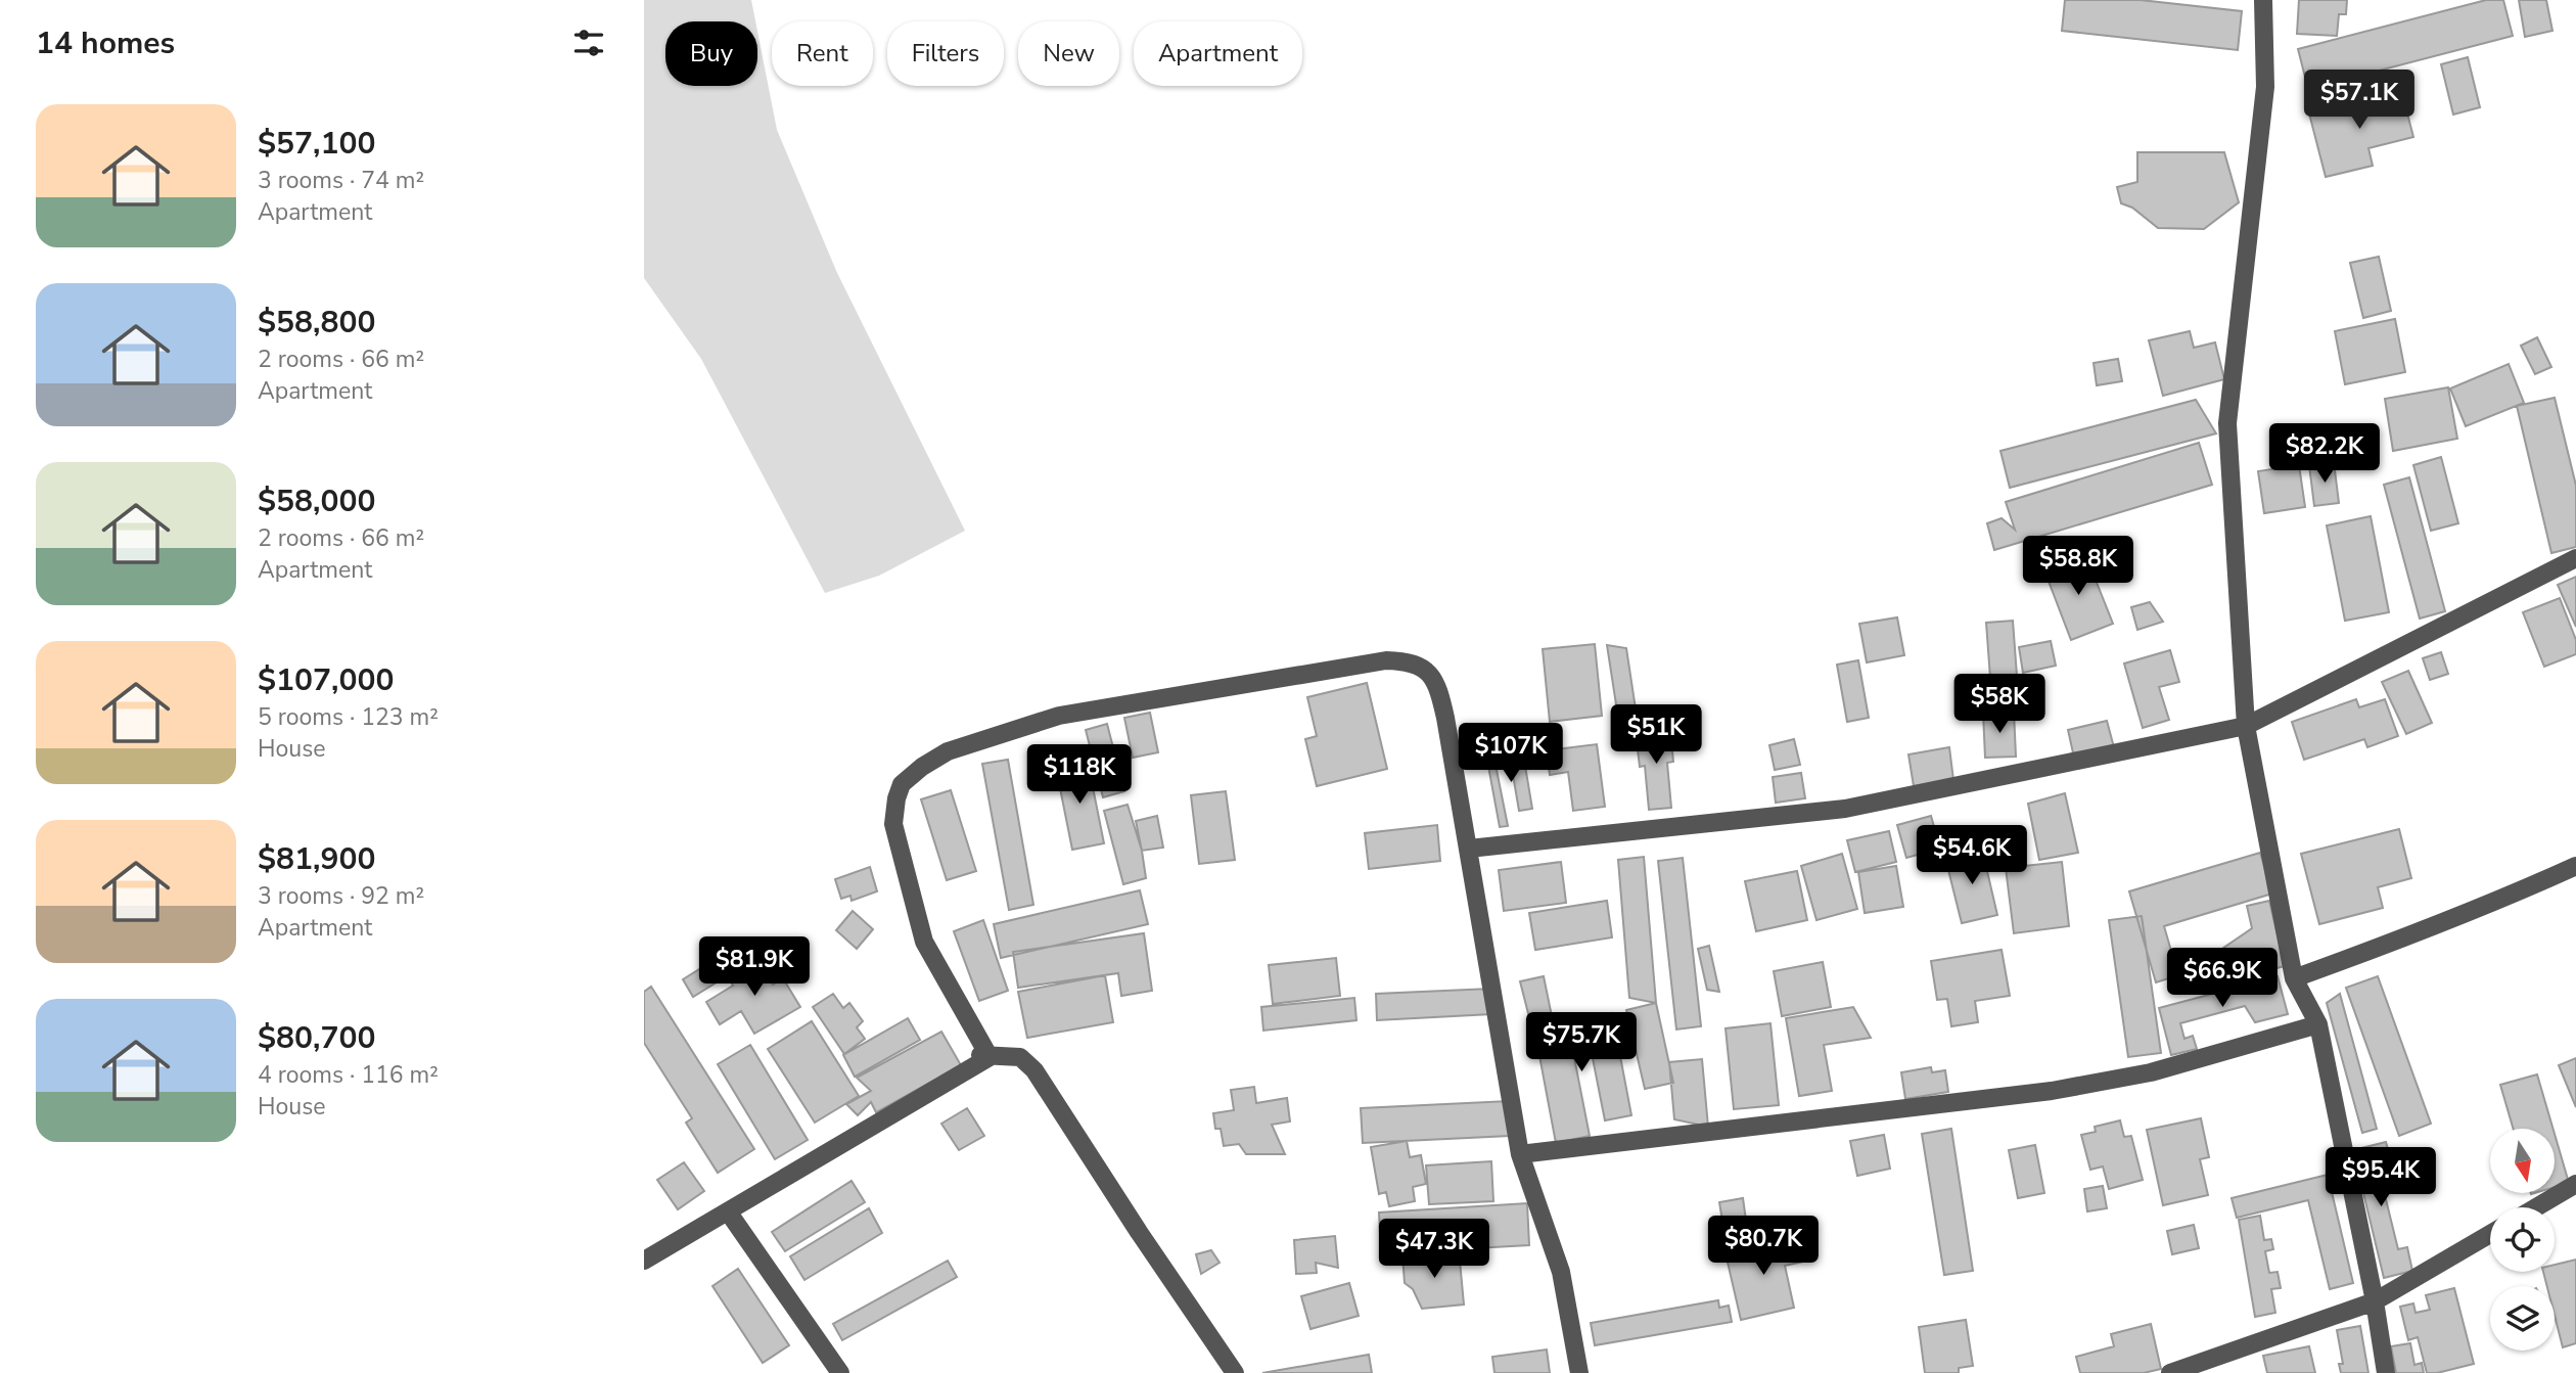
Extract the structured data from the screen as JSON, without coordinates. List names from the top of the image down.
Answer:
{
  "north": "bottom",
  "page": {
    "heading": "14 homes",
    "chip": [
      "Buy",
      "Rent",
      "Filters",
      "New",
      "Apartment"
    ],
    "price": [
      "$57.1K",
      "$82.2K",
      "$58.8K",
      "$58K",
      "$51K",
      "$107K",
      "$118K",
      "$54.6K",
      "$81.9K",
      "$66.9K",
      "$75.7K",
      "$95.4K",
      "$80.7K",
      "$47.3K"
    ],
    "list": [
      {
        "name": "$57,100",
        "note": "3 rooms · 74 m² · Apartment"
      },
      {
        "name": "$58,800",
        "note": "2 rooms · 66 m² · Apartment"
      },
      {
        "name": "$58,000",
        "note": "2 rooms · 66 m² · Apartment"
      },
      {
        "name": "$107,000",
        "note": "5 rooms · 123 m² · House"
      },
      {
        "name": "$81,900",
        "note": "3 rooms · 92 m² · Apartment"
      },
      {
        "name": "$80,700",
        "note": "4 rooms · 116 m² · House"
      }
    ]
  }
}
